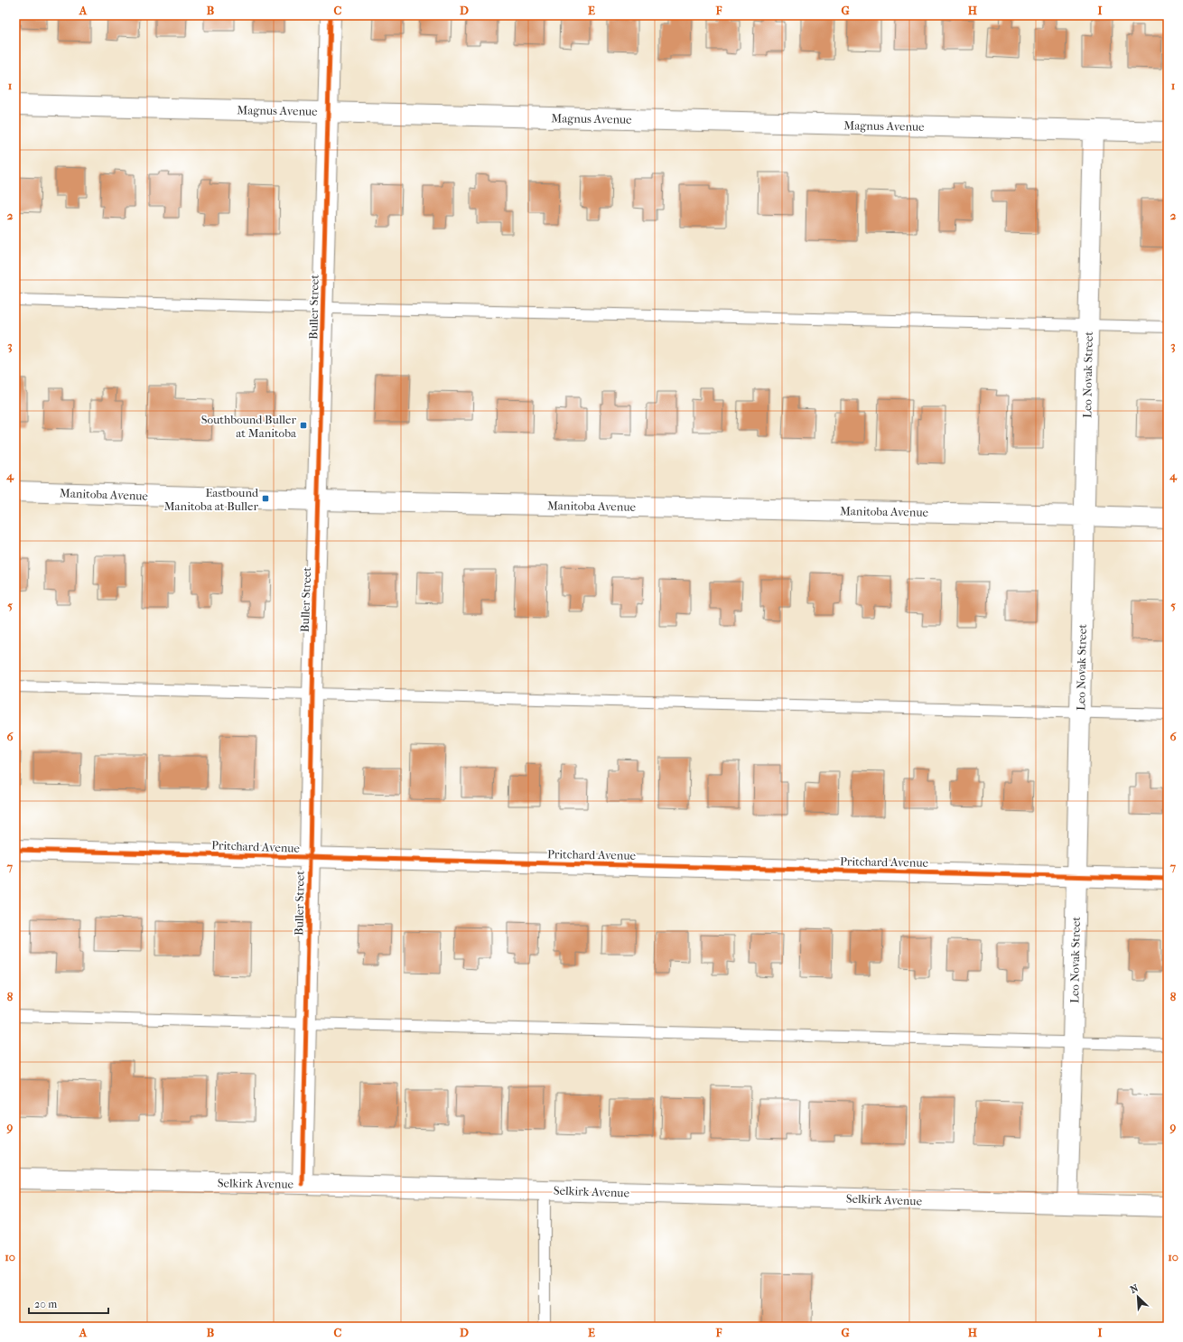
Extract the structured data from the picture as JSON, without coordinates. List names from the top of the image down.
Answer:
{
  "streets": {
    "street": [
      "Magnus Avenue",
      "Buller Street",
      "Leo Novak Street",
      "Manitoba Avenue",
      "Pritchard Avenue",
      "Selkirk Avenue"
    ]
  },
  "crossings": [
    ["Magnus Avenue", "Buller Street"],
    ["Magnus Avenue", "Leo Novak Street"],
    ["Buller Street", "Manitoba Avenue"],
    ["Buller Street", "Pritchard Avenue"],
    ["Buller Street", "Selkirk Avenue"],
    ["Leo Novak Street", "Manitoba Avenue"],
    ["Leo Novak Street", "Pritchard Avenue"],
    ["Leo Novak Street", "Selkirk Avenue"]
  ],
  "places": {
    "transit": ["Southbound Buller at Manitoba", "Eastbound Manitoba at Buller"]
  },
  "scale_bar": "20 m",
  "north": "top left",
  "grid": {
    "columns": [
      "A",
      "B",
      "C",
      "D",
      "E",
      "F",
      "G",
      "H",
      "I"
    ],
    "rows": [
      "1",
      "2",
      "3",
      "4",
      "5",
      "6",
      "7",
      "8",
      "9",
      "10"
    ]
  }
}
